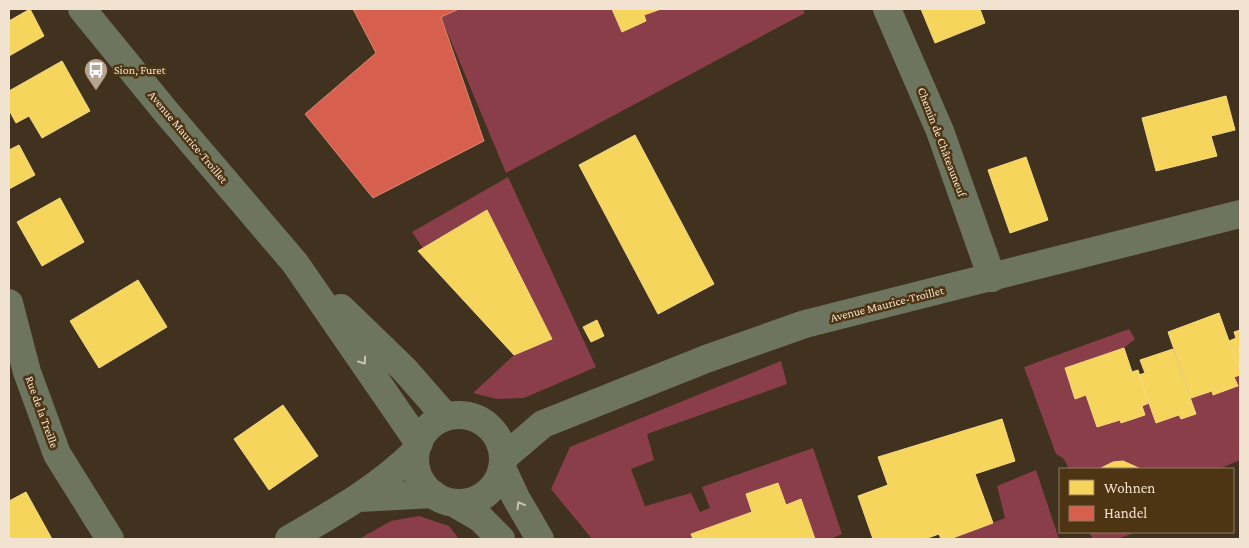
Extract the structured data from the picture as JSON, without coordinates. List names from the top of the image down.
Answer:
{
  "streets": {
    "street": ["Avenue Maurice-Troillet", "Chemin de Châteauneuf", "Rue de la Treille"]
  },
  "crossings": [
    ["Avenue Maurice-Troillet", "Chemin de Châteauneuf"]
  ],
  "places": {
    "bus stop": ["Sion, Furet"]
  },
  "legend": ["Wohnen", "Handel"]
}
